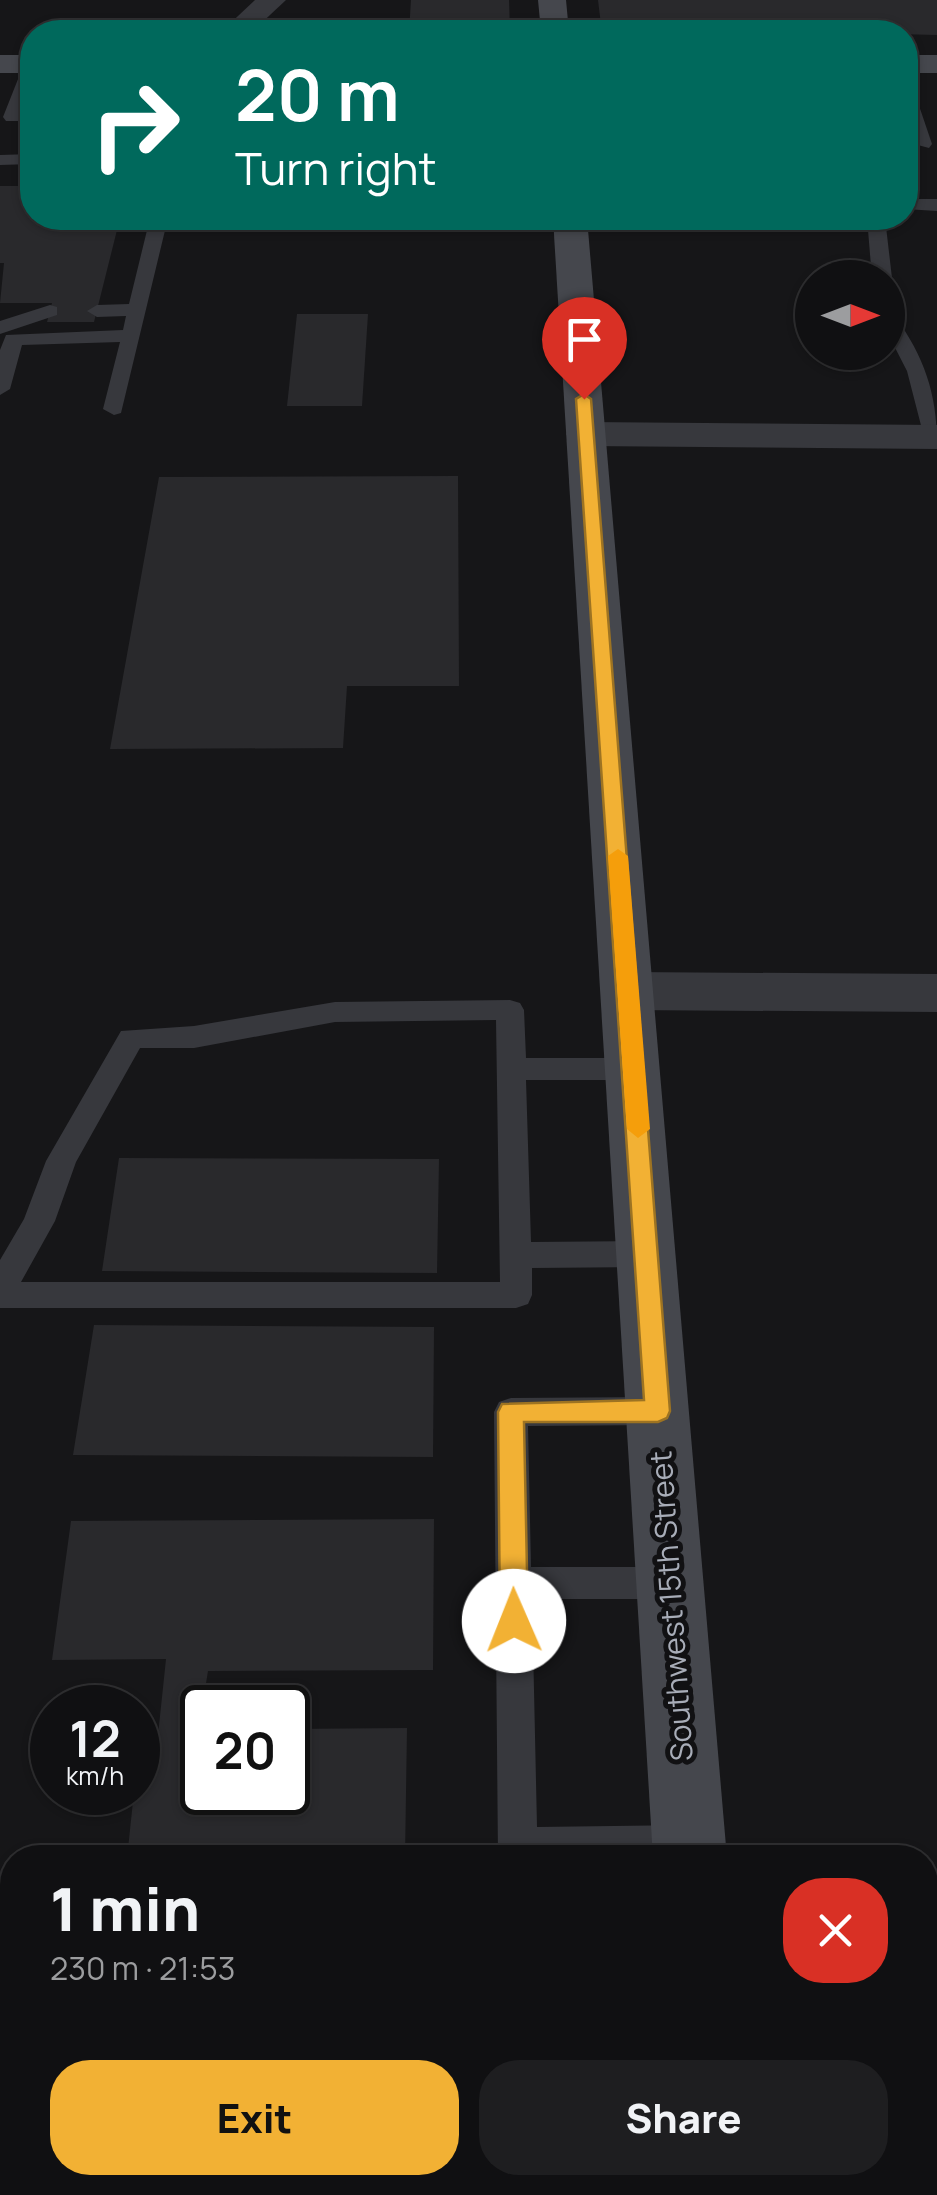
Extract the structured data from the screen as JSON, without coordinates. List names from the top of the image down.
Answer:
{
  "streets": {
    "main road": ["Southwest 15th Street"]
  },
  "north": "right",
  "page": {
    "turn": ["20 m", "Turn right"],
    "speed": "12 km/h",
    "limit": "20",
    "heading": ["1 min", "230 m · 21:53"],
    "buttons": ["Exit", "Share"]
  }
}
